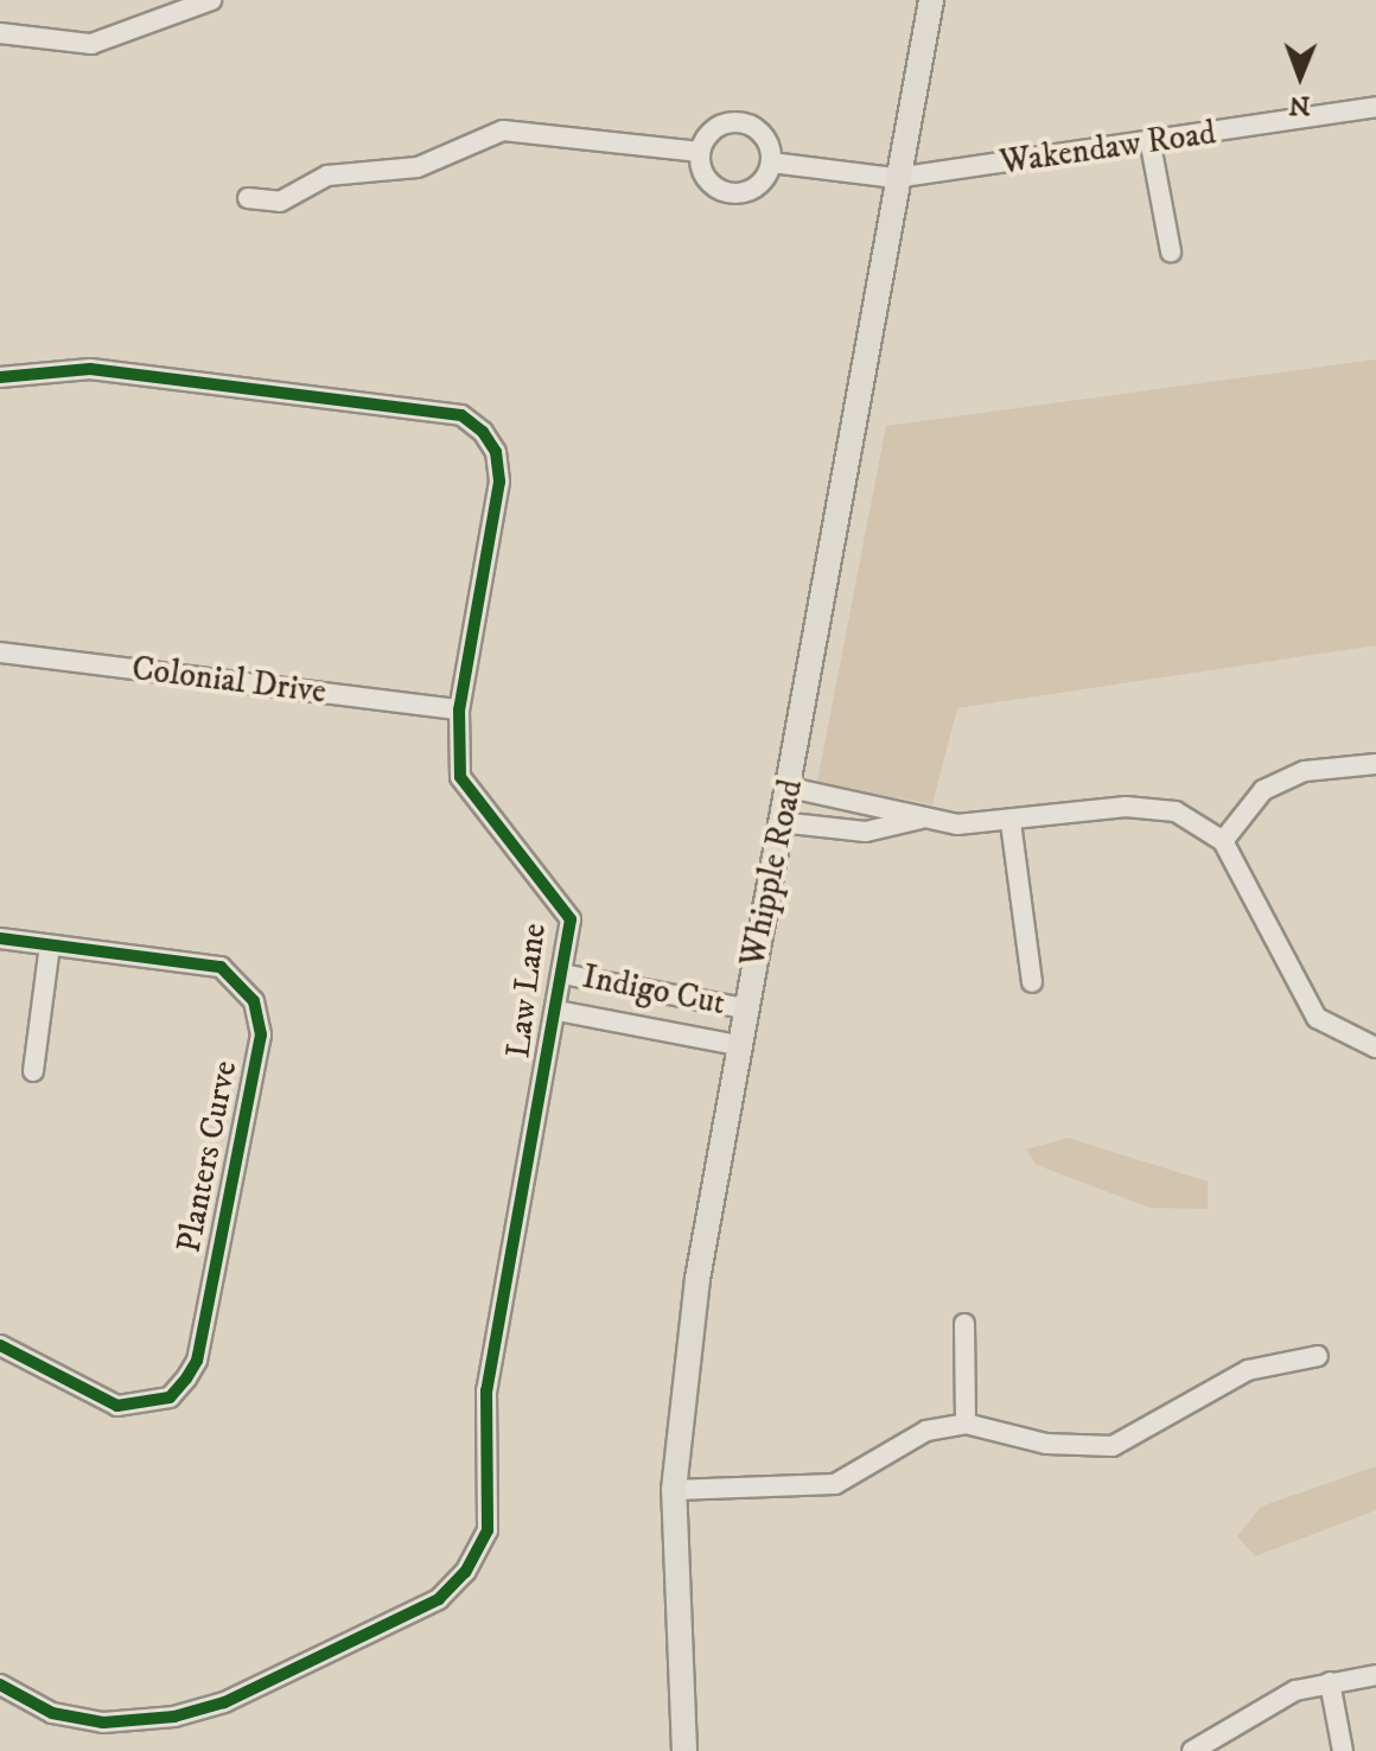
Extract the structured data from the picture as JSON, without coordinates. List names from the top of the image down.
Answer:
{
  "streets": {
    "main road": ["Whipple Road"],
    "street": [
      "Wakendaw Road",
      "Colonial Drive",
      "Law Lane",
      "Indigo Cut",
      "Planters Curve"
    ]
  },
  "crossings": [
    ["Wakendaw Road", "Whipple Road"],
    ["Colonial Drive", "Law Lane"],
    ["Whipple Road", "Indigo Cut"],
    ["Law Lane", "Indigo Cut"]
  ],
  "north": "bottom"
}
